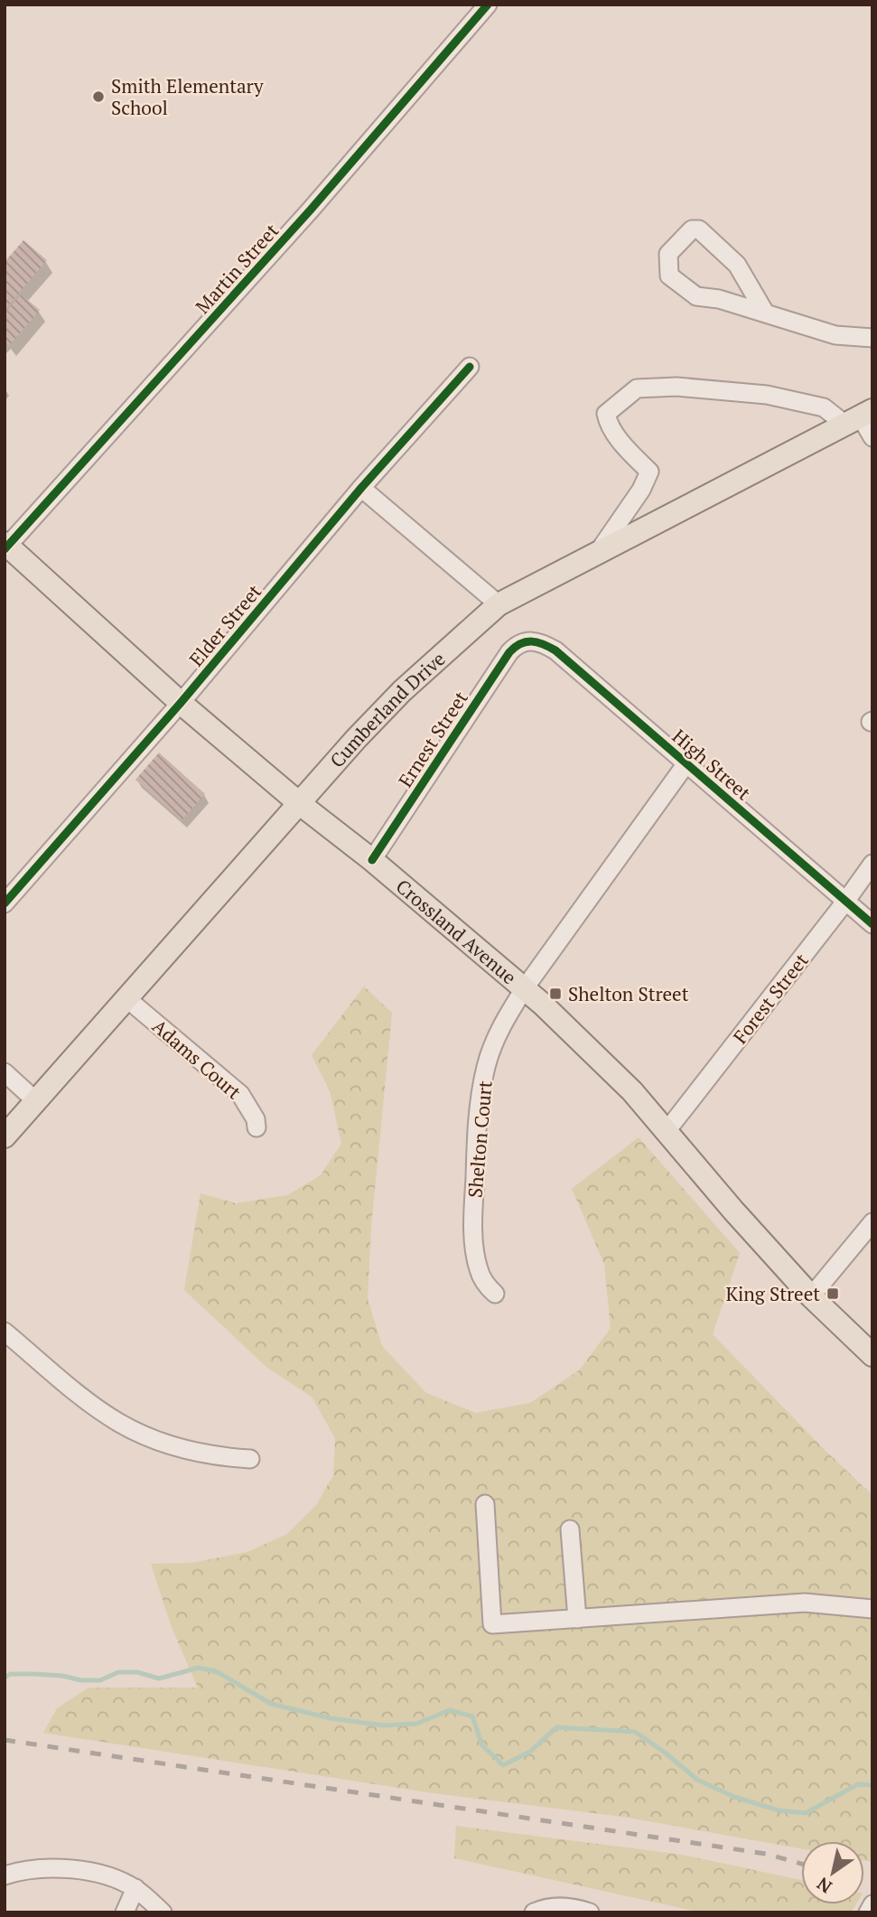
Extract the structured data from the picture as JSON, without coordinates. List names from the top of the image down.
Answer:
{
  "streets": {
    "main road": ["Cumberland Drive", "Crossland Avenue"],
    "street": [
      "Martin Street",
      "Elder Street",
      "Ernest Street",
      "High Street",
      "Forest Street",
      "Adams Court",
      "Shelton Court"
    ]
  },
  "crossings": [
    ["Martin Street", "Crossland Avenue"],
    ["Elder Street", "Crossland Avenue"],
    ["Cumberland Drive", "Crossland Avenue"],
    ["Cumberland Drive", "Adams Court"],
    ["Ernest Street", "High Street"],
    ["Ernest Street", "Crossland Avenue"],
    ["High Street", "Forest Street"],
    ["Crossland Avenue", "Forest Street"],
    ["Crossland Avenue", "Shelton Court"]
  ],
  "places": {
    "other": ["Smith Elementary School"],
    "transit": ["Shelton Street", "King Street"]
  },
  "north": "bottom left"
}
